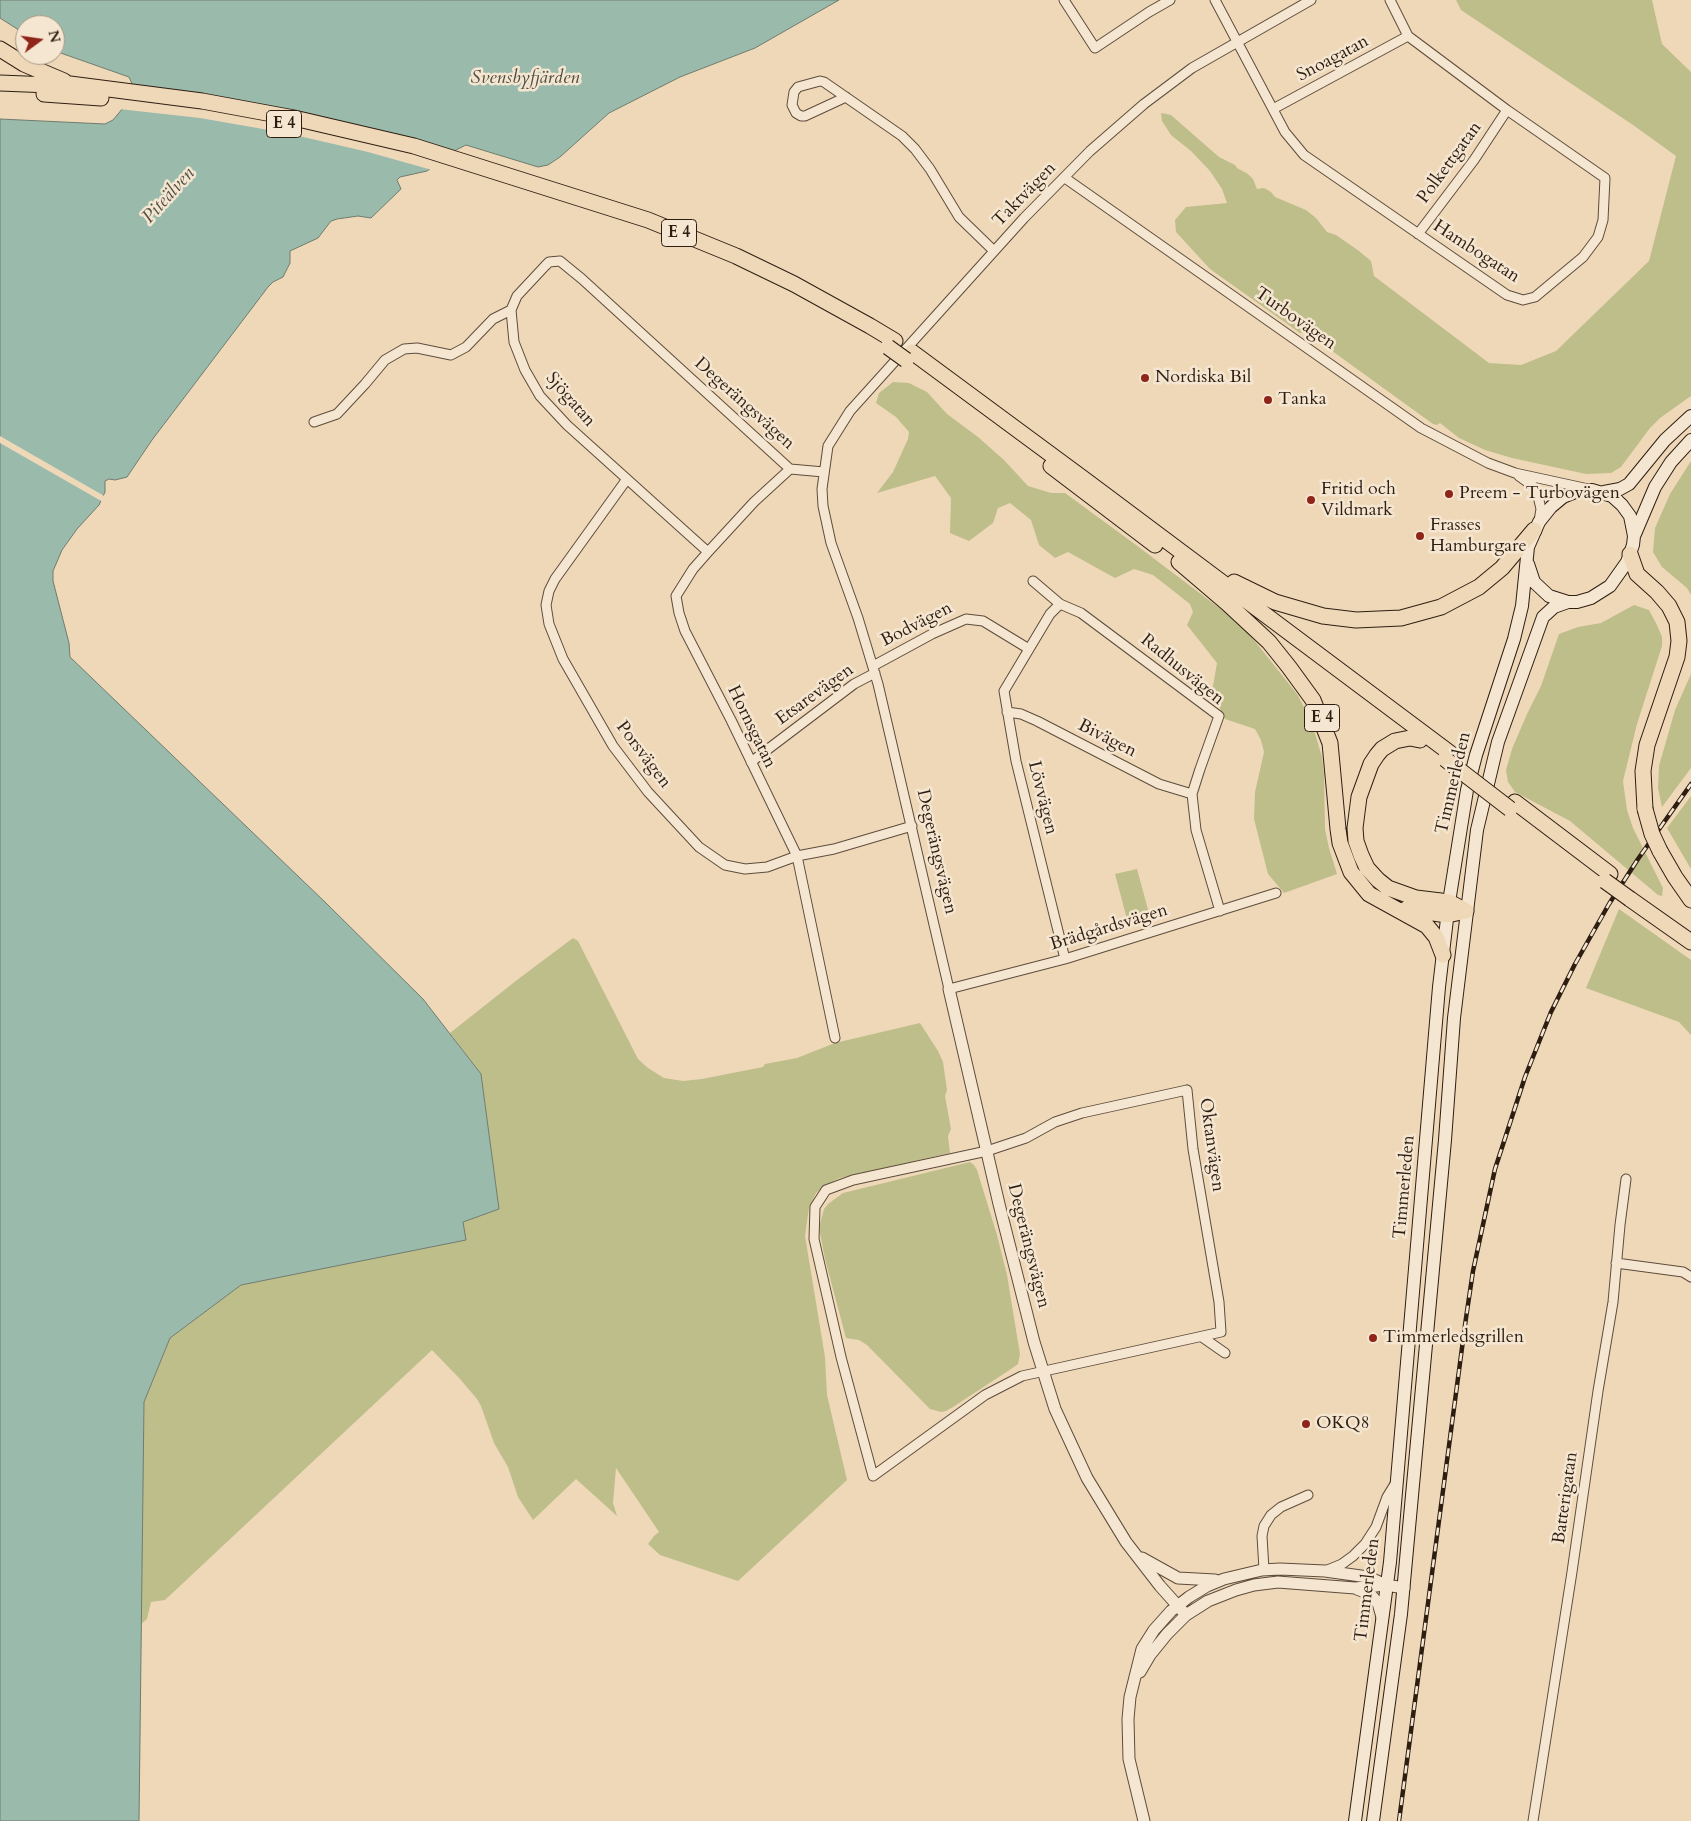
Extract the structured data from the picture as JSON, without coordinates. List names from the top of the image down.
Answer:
{
  "streets": {
    "highway": ["E 4"],
    "main road": ["Timmerleden"],
    "street": [
      "Snoagatan",
      "Polkettgatan",
      "Taktvägen",
      "Hambogatan",
      "Turbovägen",
      "Sjögatan",
      "Degerängsvägen",
      "Bodvägen",
      "Radhusvägen",
      "Etsarevägen",
      "Hornsgatan",
      "Bivägen",
      "Porsvägen",
      "Lövvägen",
      "Brädgårdsvägen",
      "Oktanvägen",
      "Batterigatan"
    ]
  },
  "crossings": [
    ["Snoagatan", "Hambogatan"],
    ["E 4", "Turbovägen"],
    ["E 4", "Timmerleden"],
    ["Polkettgatan", "Hambogatan"],
    ["Taktvägen", "Hambogatan"],
    ["Taktvägen", "Turbovägen"],
    ["Taktvägen", "Degerängsvägen"],
    ["Turbovägen", "Timmerleden"],
    ["Sjögatan", "Degerängsvägen"],
    ["Sjögatan", "Hornsgatan"],
    ["Sjögatan", "Porsvägen"],
    ["Degerängsvägen", "Bodvägen"],
    ["Degerängsvägen", "Etsarevägen"],
    ["Degerängsvägen", "Hornsgatan"],
    ["Degerängsvägen", "Porsvägen"],
    ["Degerängsvägen", "Brädgårdsvägen"],
    ["Degerängsvägen", "Oktanvägen"],
    ["Bodvägen", "Etsarevägen"],
    ["Bodvägen", "Lövvägen"],
    ["Radhusvägen", "Bivägen"],
    ["Radhusvägen", "Brädgårdsvägen"],
    ["Etsarevägen", "Hornsgatan"],
    ["Hornsgatan", "Porsvägen"],
    ["Bivägen", "Lövvägen"],
    ["Lövvägen", "Brädgårdsvägen"]
  ],
  "water": ["Svensbyfjärden", "Piteälven"],
  "places": [
    "Nordiska Bil",
    "Tanka",
    "Preem - Turbovägen",
    "Fritid och Vildmark",
    "Frasses Hamburgare",
    "Timmerledsgrillen",
    "OKQ8"
  ],
  "north": "right"
}
